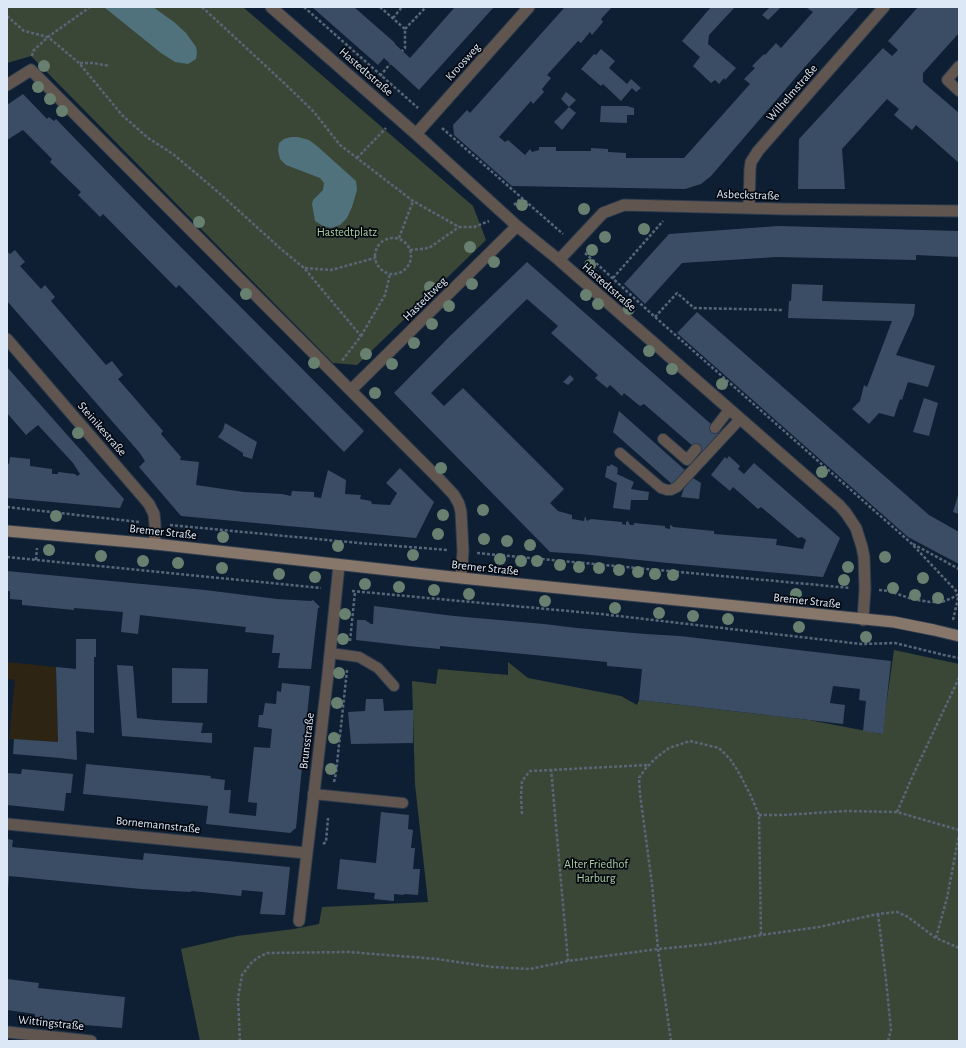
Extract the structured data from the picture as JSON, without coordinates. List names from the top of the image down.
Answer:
{
  "streets": {
    "main road": ["Bremer Straße"],
    "street": [
      "Kroosweg",
      "Hastedtstraße",
      "Wilhelmstraße",
      "Asbeckstraße",
      "Hastedtweg",
      "Steinikestraße",
      "Brunsstraße",
      "Bornemannstraße",
      "Wittingstraße"
    ]
  },
  "crossings": [
    ["Kroosweg", "Hastedtstraße"],
    ["Hastedtstraße", "Asbeckstraße"],
    ["Hastedtstraße", "Hastedtweg"],
    ["Hastedtstraße", "Bremer Straße"],
    ["Wilhelmstraße", "Asbeckstraße"],
    ["Steinikestraße", "Bremer Straße"],
    ["Bremer Straße", "Brunsstraße"],
    ["Brunsstraße", "Bornemannstraße"]
  ],
  "parks": ["Hastedtplatz", "Alter Friedhof Harburg"]
}
